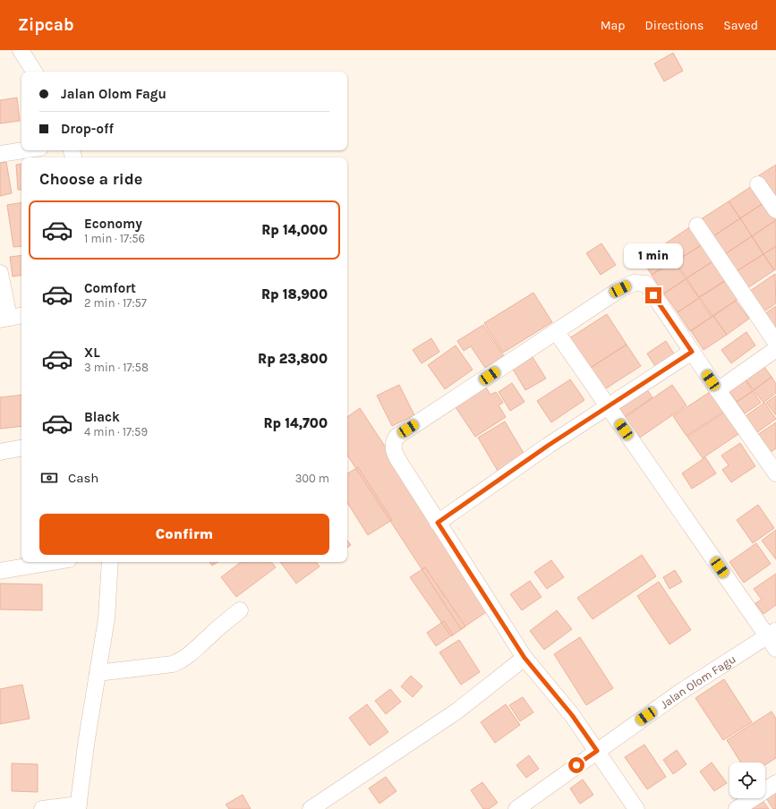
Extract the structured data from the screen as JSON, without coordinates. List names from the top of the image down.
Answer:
{
  "streets": {
    "street": ["Jalan Olom Fagu"]
  },
  "page": {
    "header": "Zipcab",
    "nav": ["Map", "Directions", "Saved"],
    "banner": ["Jalan Olom Fagu", "Drop-off"],
    "heading": "Choose a ride",
    "list": [
      {
        "name": "Economy",
        "note": "1 min · 17:56",
        "value": "Rp 14,000"
      },
      {
        "name": "Comfort",
        "note": "2 min · 17:57",
        "value": "Rp 18,900"
      },
      {
        "name": "XL",
        "note": "3 min · 17:58",
        "value": "Rp 23,800"
      },
      {
        "name": "Black",
        "note": "4 min · 17:59",
        "value": "Rp 14,700"
      }
    ],
    "bubble": "1 min",
    "pay": ["Cash", "300 m"],
    "buttons": "Confirm"
  }
}
